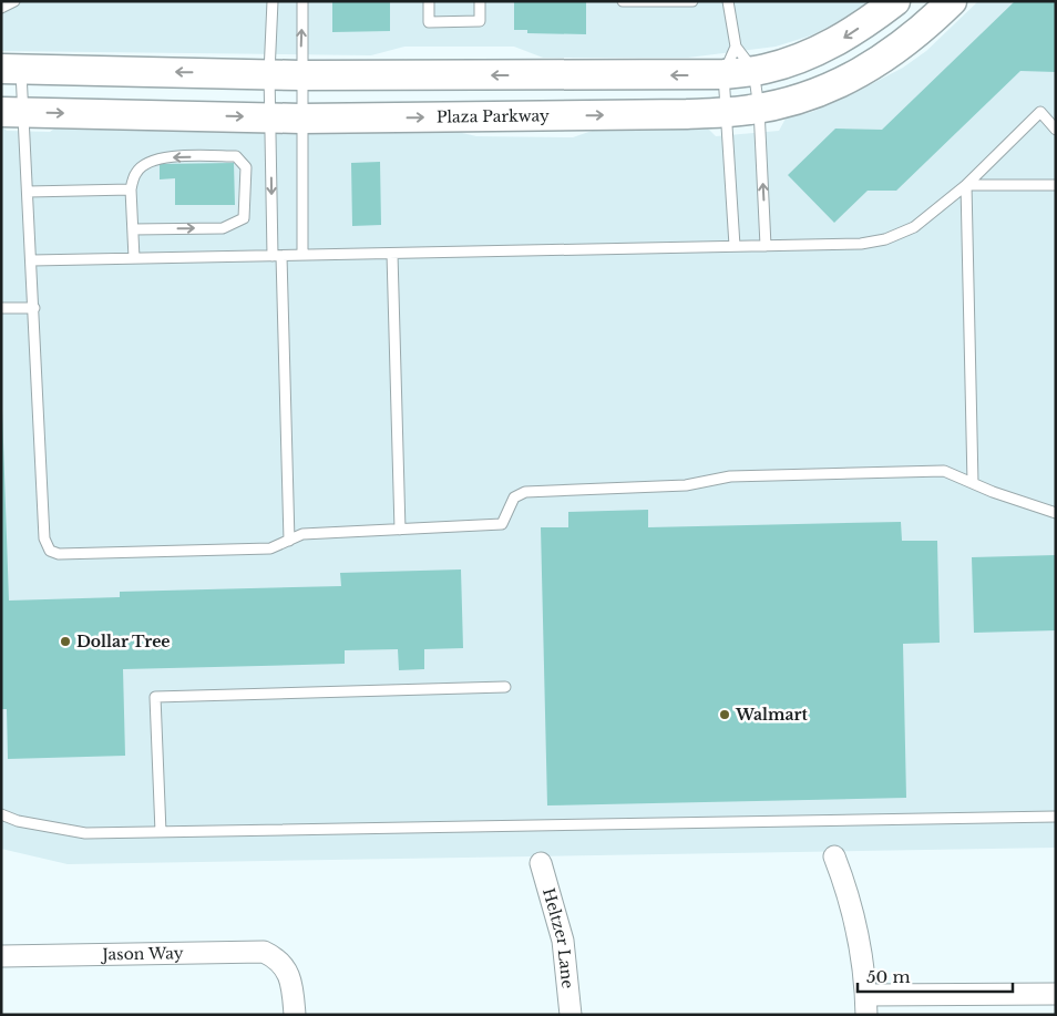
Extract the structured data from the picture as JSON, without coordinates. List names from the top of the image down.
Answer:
{
  "streets": {
    "street": ["Plaza Parkway", "Heltzer Lane", "Jason Way"]
  },
  "places": ["Dollar Tree", "Walmart"],
  "scale_bar": "50 m"
}
